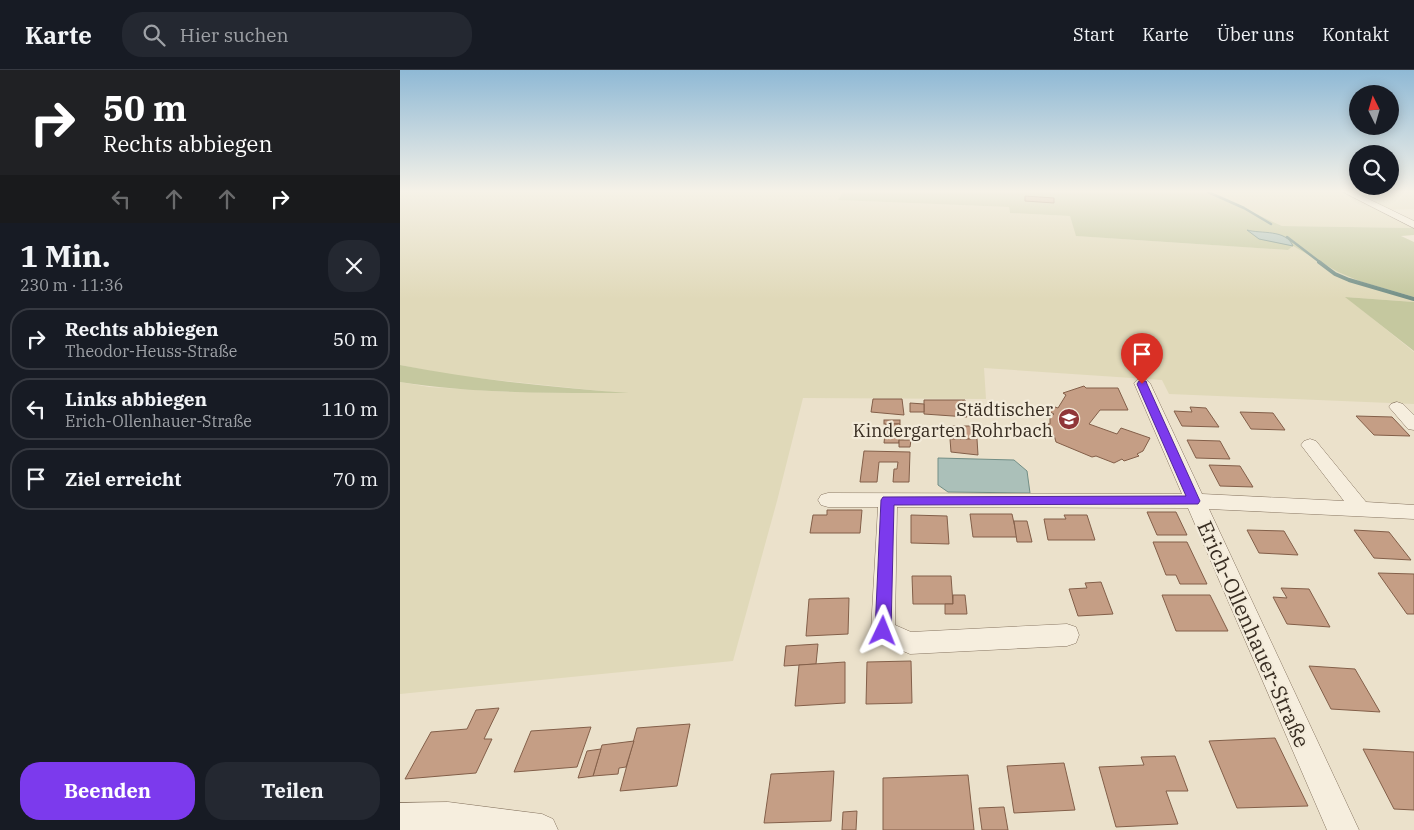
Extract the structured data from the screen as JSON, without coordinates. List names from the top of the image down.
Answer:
{
  "streets": {
    "street": ["Erich-Ollenhauer-Straße"]
  },
  "places": {
    "school or university": ["Städtischer Kindergarten Rohrbach"]
  },
  "north": "top",
  "page": {
    "header": "Karte",
    "search": "Hier suchen",
    "nav": [
      "Start",
      "Karte",
      "Über uns",
      "Kontakt"
    ],
    "turn": ["50 m", "Rechts abbiegen"],
    "heading": ["1 Min.", "230 m · 11:36"],
    "list": [
      {
        "name": "Rechts abbiegen",
        "note": "Theodor-Heuss-Straße",
        "value": "50 m"
      },
      {
        "name": "Links abbiegen",
        "note": "Erich-Ollenhauer-Straße",
        "value": "110 m"
      },
      {
        "name": "Ziel erreicht",
        "value": "70 m"
      }
    ],
    "buttons": ["Beenden", "Teilen"]
  }
}
